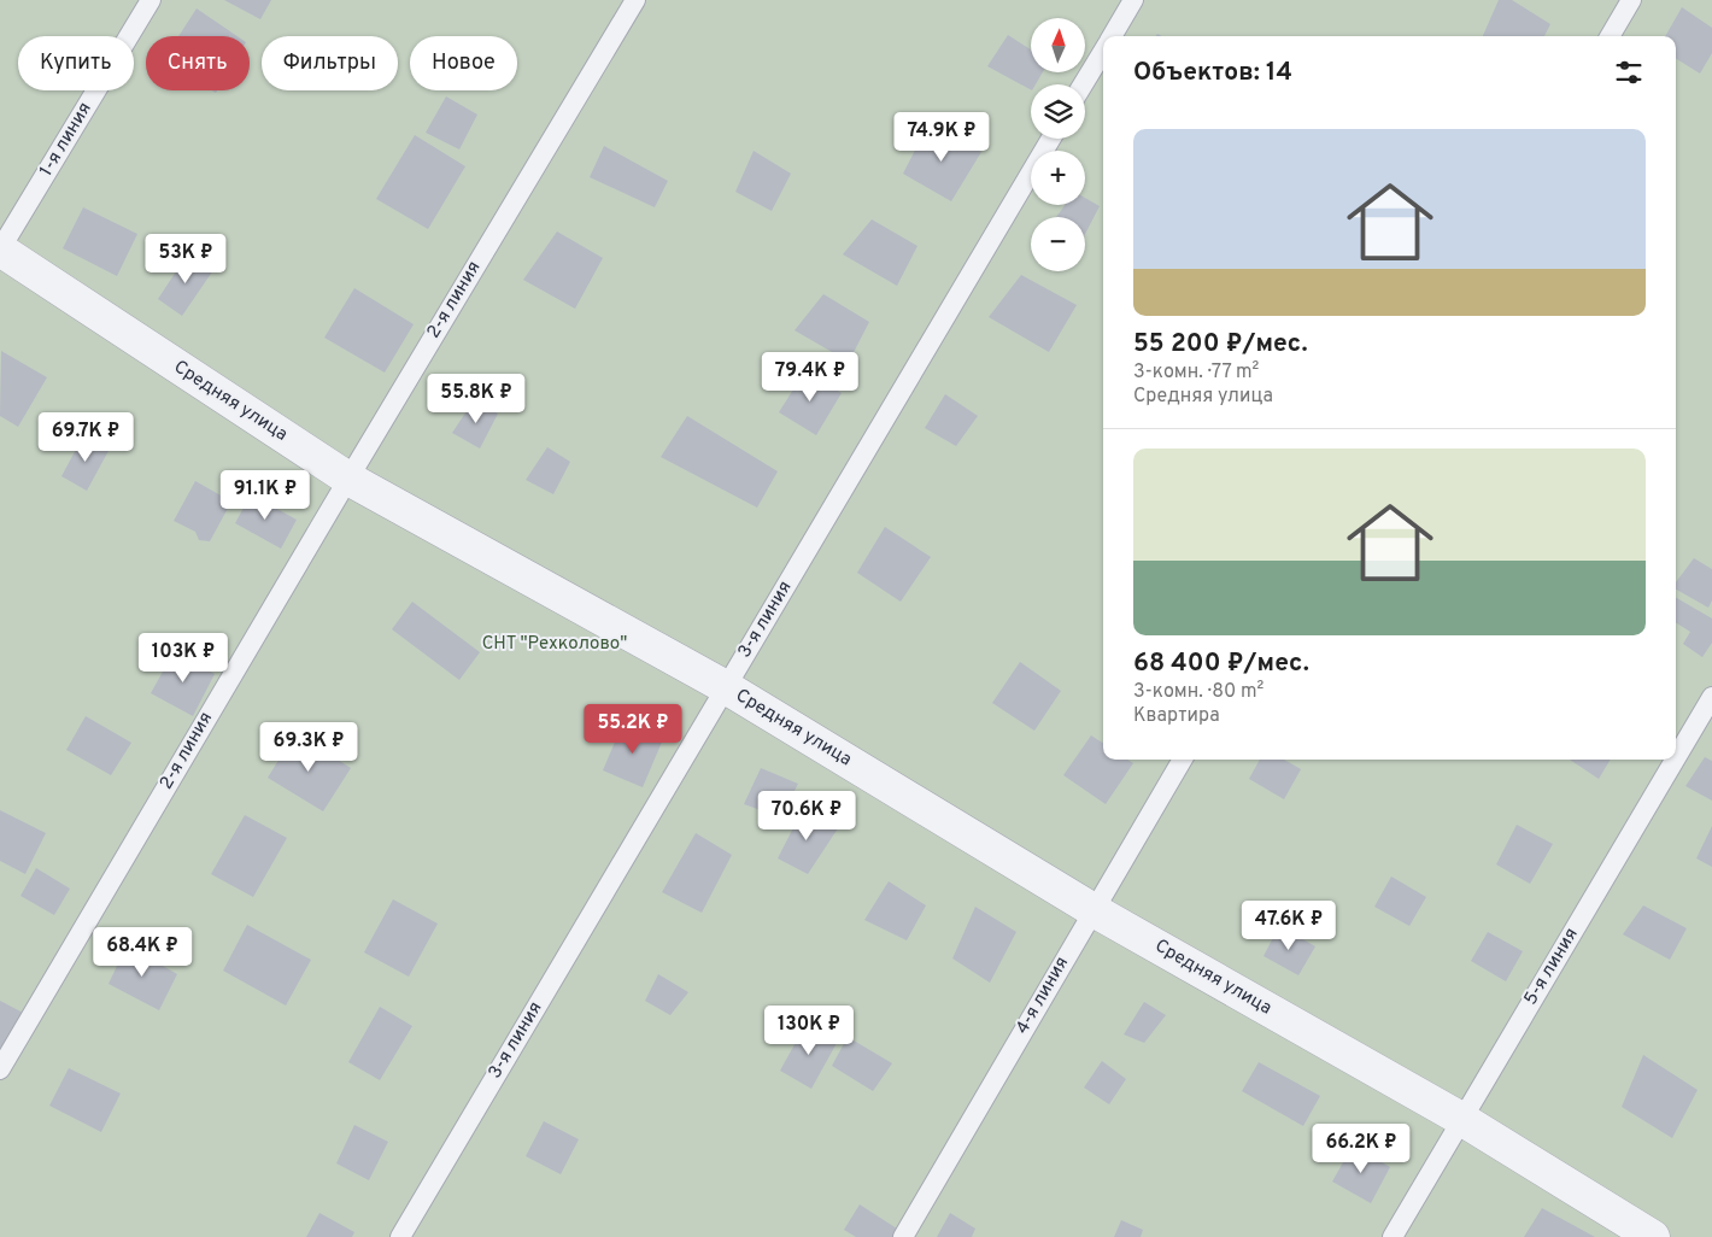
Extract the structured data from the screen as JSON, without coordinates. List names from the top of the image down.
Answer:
{
  "streets": {
    "street": ["Средняя улица"],
    "lane": [
      "1-я линия",
      "2-я линия",
      "3-я линия",
      "5-я линия",
      "4-я линия"
    ]
  },
  "crossings": [
    ["1-я линия", "Средняя улица"],
    ["2-я линия", "Средняя улица"],
    ["Средняя улица", "3-я линия"],
    ["Средняя улица", "5-я линия"],
    ["Средняя улица", "4-я линия"]
  ],
  "parks": ["СНТ \"Рехколово\""],
  "north": "top",
  "page": {
    "map_buttons": ["+", "−"],
    "chip": [
      "Купить",
      "Снять",
      "Фильтры",
      "Новое"
    ],
    "heading": "Объектов: 14",
    "list": [
      {
        "name": "55 200 ₽/мес.",
        "note": "3-комн. · 77 m² · Средняя улица"
      },
      {
        "name": "68 400 ₽/мес.",
        "note": "3-комн. · 80 m² · Квартира"
      }
    ],
    "price": [
      "74.9K ₽",
      "53K ₽",
      "79.4K ₽",
      "55.8K ₽",
      "69.7K ₽",
      "91.1K ₽",
      "103K ₽",
      "55.2K ₽",
      "69.3K ₽",
      "70.6K ₽",
      "47.6K ₽",
      "68.4K ₽",
      "130K ₽",
      "66.2K ₽"
    ]
  }
}
